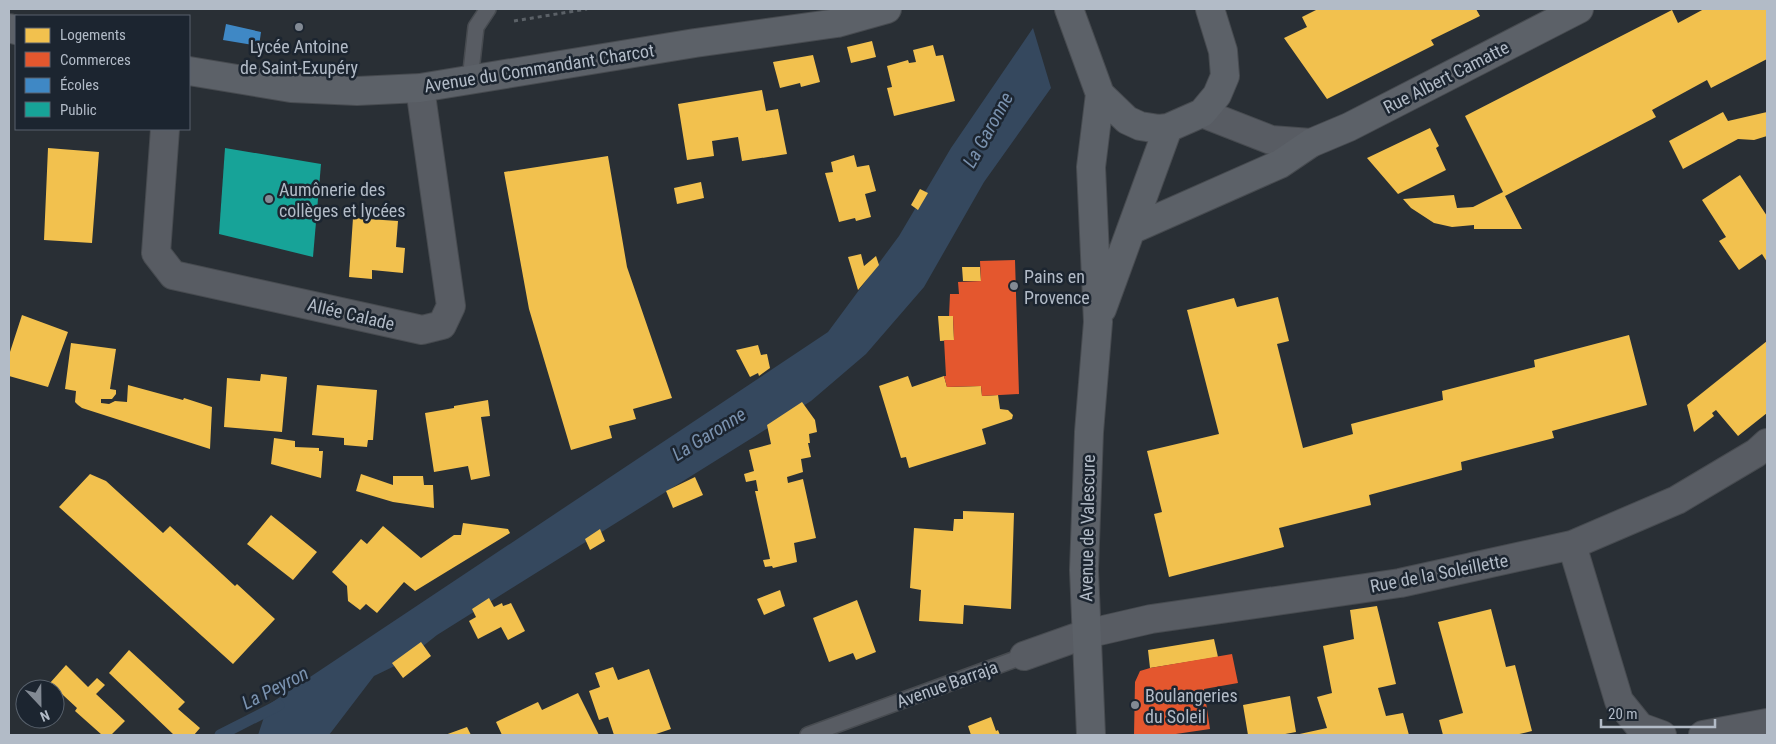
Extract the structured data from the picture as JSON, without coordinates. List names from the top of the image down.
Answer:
{
  "streets": {
    "main road": ["Avenue du Commandant Charcot", "Rue Albert Camatte", "Avenue de Valescure"],
    "street": ["Allée Calade", "Rue de la Soleillette", "Avenue Barraja"]
  },
  "crossings": [
    ["Avenue du Commandant Charcot", "Allée Calade"],
    ["Rue Albert Camatte", "Avenue de Valescure"],
    ["Avenue de Valescure", "Rue de la Soleillette"],
    ["Avenue de Valescure", "Avenue Barraja"],
    ["Rue de la Soleillette", "Avenue Barraja"]
  ],
  "water": ["La Garonne", "La Peyron"],
  "places": [
    "Lycée Antoine de Saint-Exupéry",
    "Aumônerie des collèges et lycées",
    "Pains en Provence",
    "Boulangeries du Soleil"
  ],
  "legend": [
    "Logements",
    "Commerces",
    "Écoles",
    "Public"
  ],
  "scale_bar": "20 m",
  "north": "bottom"
}
